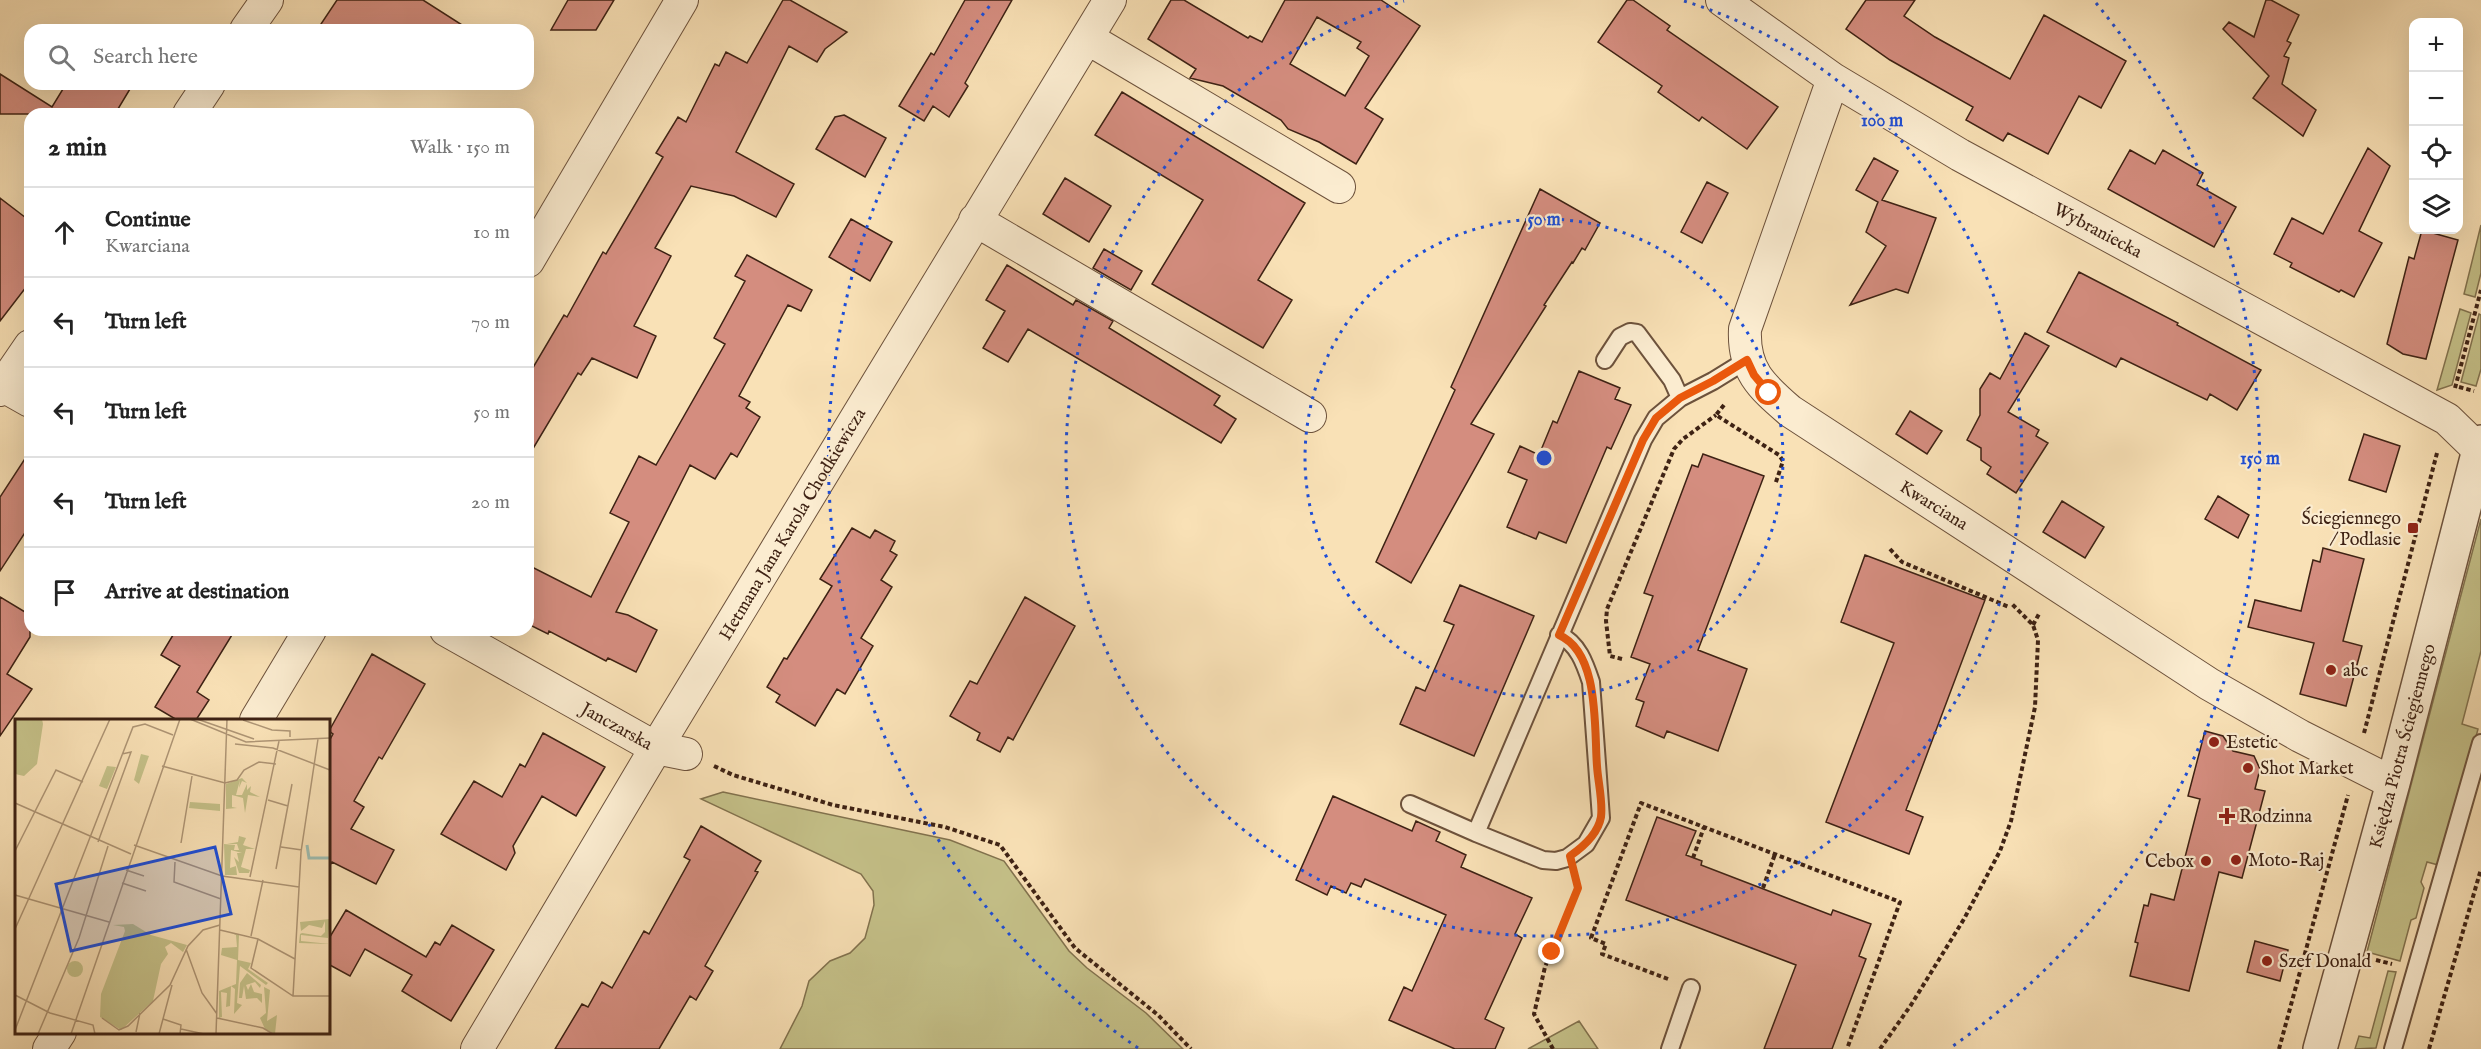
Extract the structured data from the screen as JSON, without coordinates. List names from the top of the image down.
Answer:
{
  "streets": {
    "street": [
      "Wybraniecka",
      "Kwarciana",
      "Hetmana Jana Karola Chodkiewicza",
      "Janczarska",
      "Księdza Piotra Ściegiennego"
    ]
  },
  "crossings": [
    ["Wybraniecka", "Kwarciana"],
    ["Wybraniecka", "Księdza Piotra Ściegiennego"],
    ["Kwarciana", "Księdza Piotra Ściegiennego"],
    ["Hetmana Jana Karola Chodkiewicza", "Janczarska"]
  ],
  "places": {
    "transit": ["Ściegiennego / Podlasie"],
    "other": [
      "abc",
      "Estetic",
      "Shot Market",
      "Moto-Raj",
      "Cebox",
      "Szef Donald"
    ],
    "health": ["Rodzinna"]
  },
  "page": {
    "map_buttons": ["+", "−"],
    "search": "Search here",
    "heading": ["2 min", "Walk · 150 m"],
    "list": [
      ["Continue", "Kwarciana", "10 m"],
      ["Turn left", "70 m"],
      ["Turn left", "50 m"],
      ["Turn left", "20 m"],
      "Arrive at destination"
    ]
  },
  "rings": ["100 m", "50 m", "150 m"]
}
